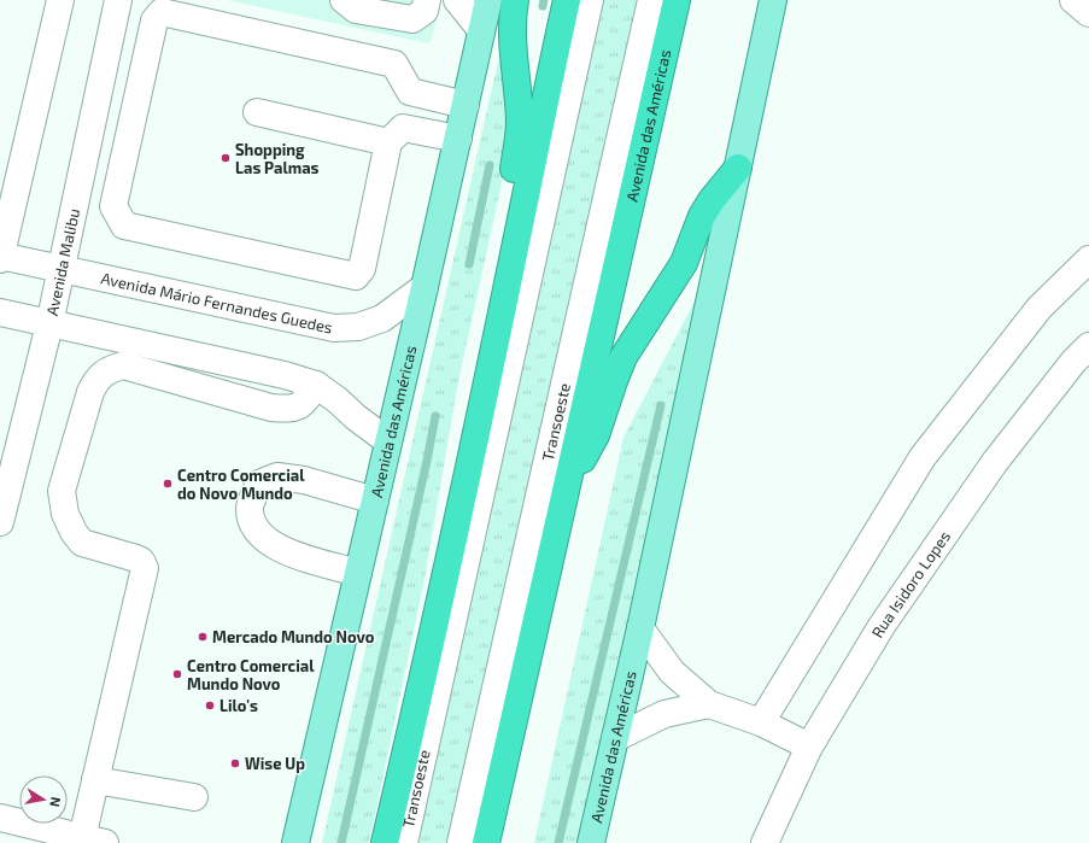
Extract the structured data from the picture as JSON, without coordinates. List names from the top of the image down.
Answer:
{
  "streets": {
    "highway": ["Avenida das Américas"],
    "street": [
      "Avenida Malibu",
      "Avenida Mário Fernandes Guedes",
      "Transoeste",
      "Rua Isidoro Lopes"
    ]
  },
  "crossings": [
    ["Avenida das Américas", "Avenida Mário Fernandes Guedes"],
    ["Avenida Malibu", "Avenida Mário Fernandes Guedes"]
  ],
  "places": [
    "Shopping Las Palmas",
    "Centro Comercial do Novo Mundo",
    "Mercado Mundo Novo",
    "Centro Comercial Mundo Novo",
    "Lilo's",
    "Wise Up"
  ],
  "north": "right"
}
